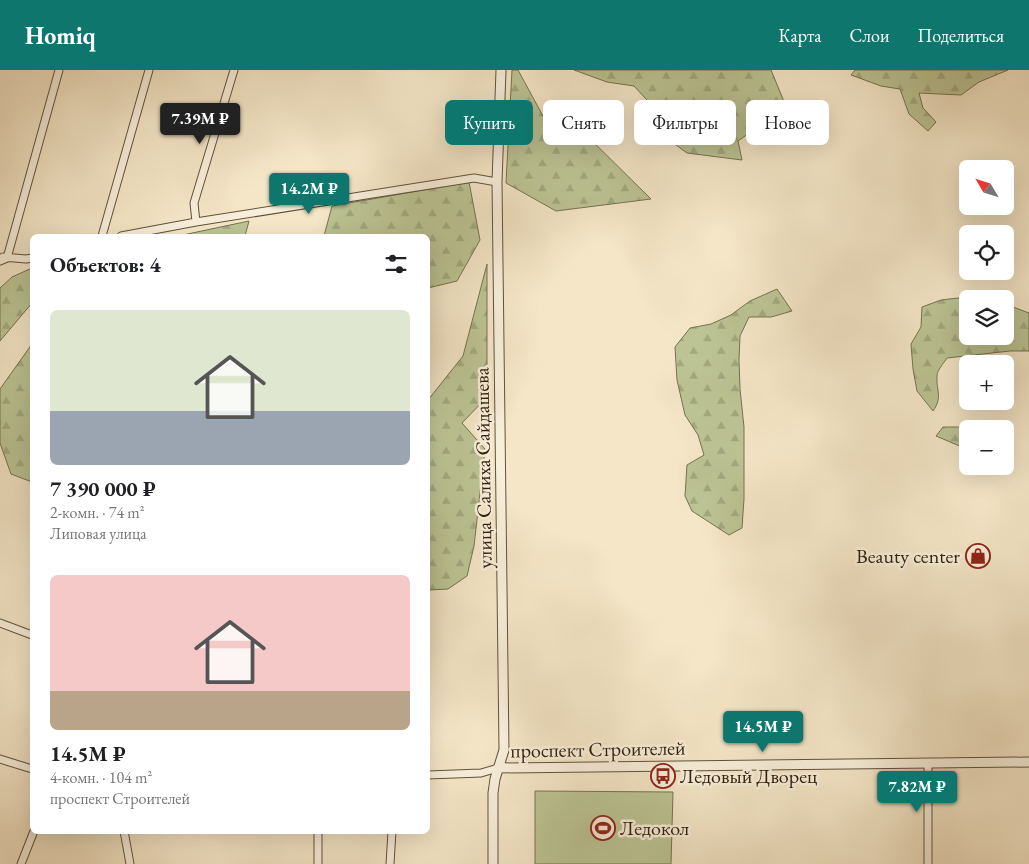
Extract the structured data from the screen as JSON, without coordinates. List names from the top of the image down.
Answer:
{
  "streets": {
    "street": ["улица Салиха Сайдашева", "проспект Строителей"]
  },
  "crossings": [
    ["улица Салиха Сайдашева", "проспект Строителей"]
  ],
  "places": {
    "shop": ["Beauty center"],
    "bus stop": ["Ледовый Дворец"],
    "sports": ["Ледокол"]
  },
  "north": "top left",
  "page": {
    "header": "Homiq",
    "nav": ["Карта", "Слои", "Поделиться"],
    "chip": [
      "Купить",
      "Снять",
      "Фильтры",
      "Новое"
    ],
    "price": [
      "7.39M ₽",
      "14.2M ₽",
      "14.5M ₽",
      "7.82M ₽"
    ],
    "map_buttons": ["+", "−"],
    "heading": "Объектов: 4",
    "list": [
      {
        "name": "7 390 000 ₽",
        "note": "2-комн. · 74 m² · Липовая улица"
      },
      {
        "name": "14.5M ₽",
        "note": "4-комн. · 104 m² · проспект Строителей"
      }
    ]
  }
}
